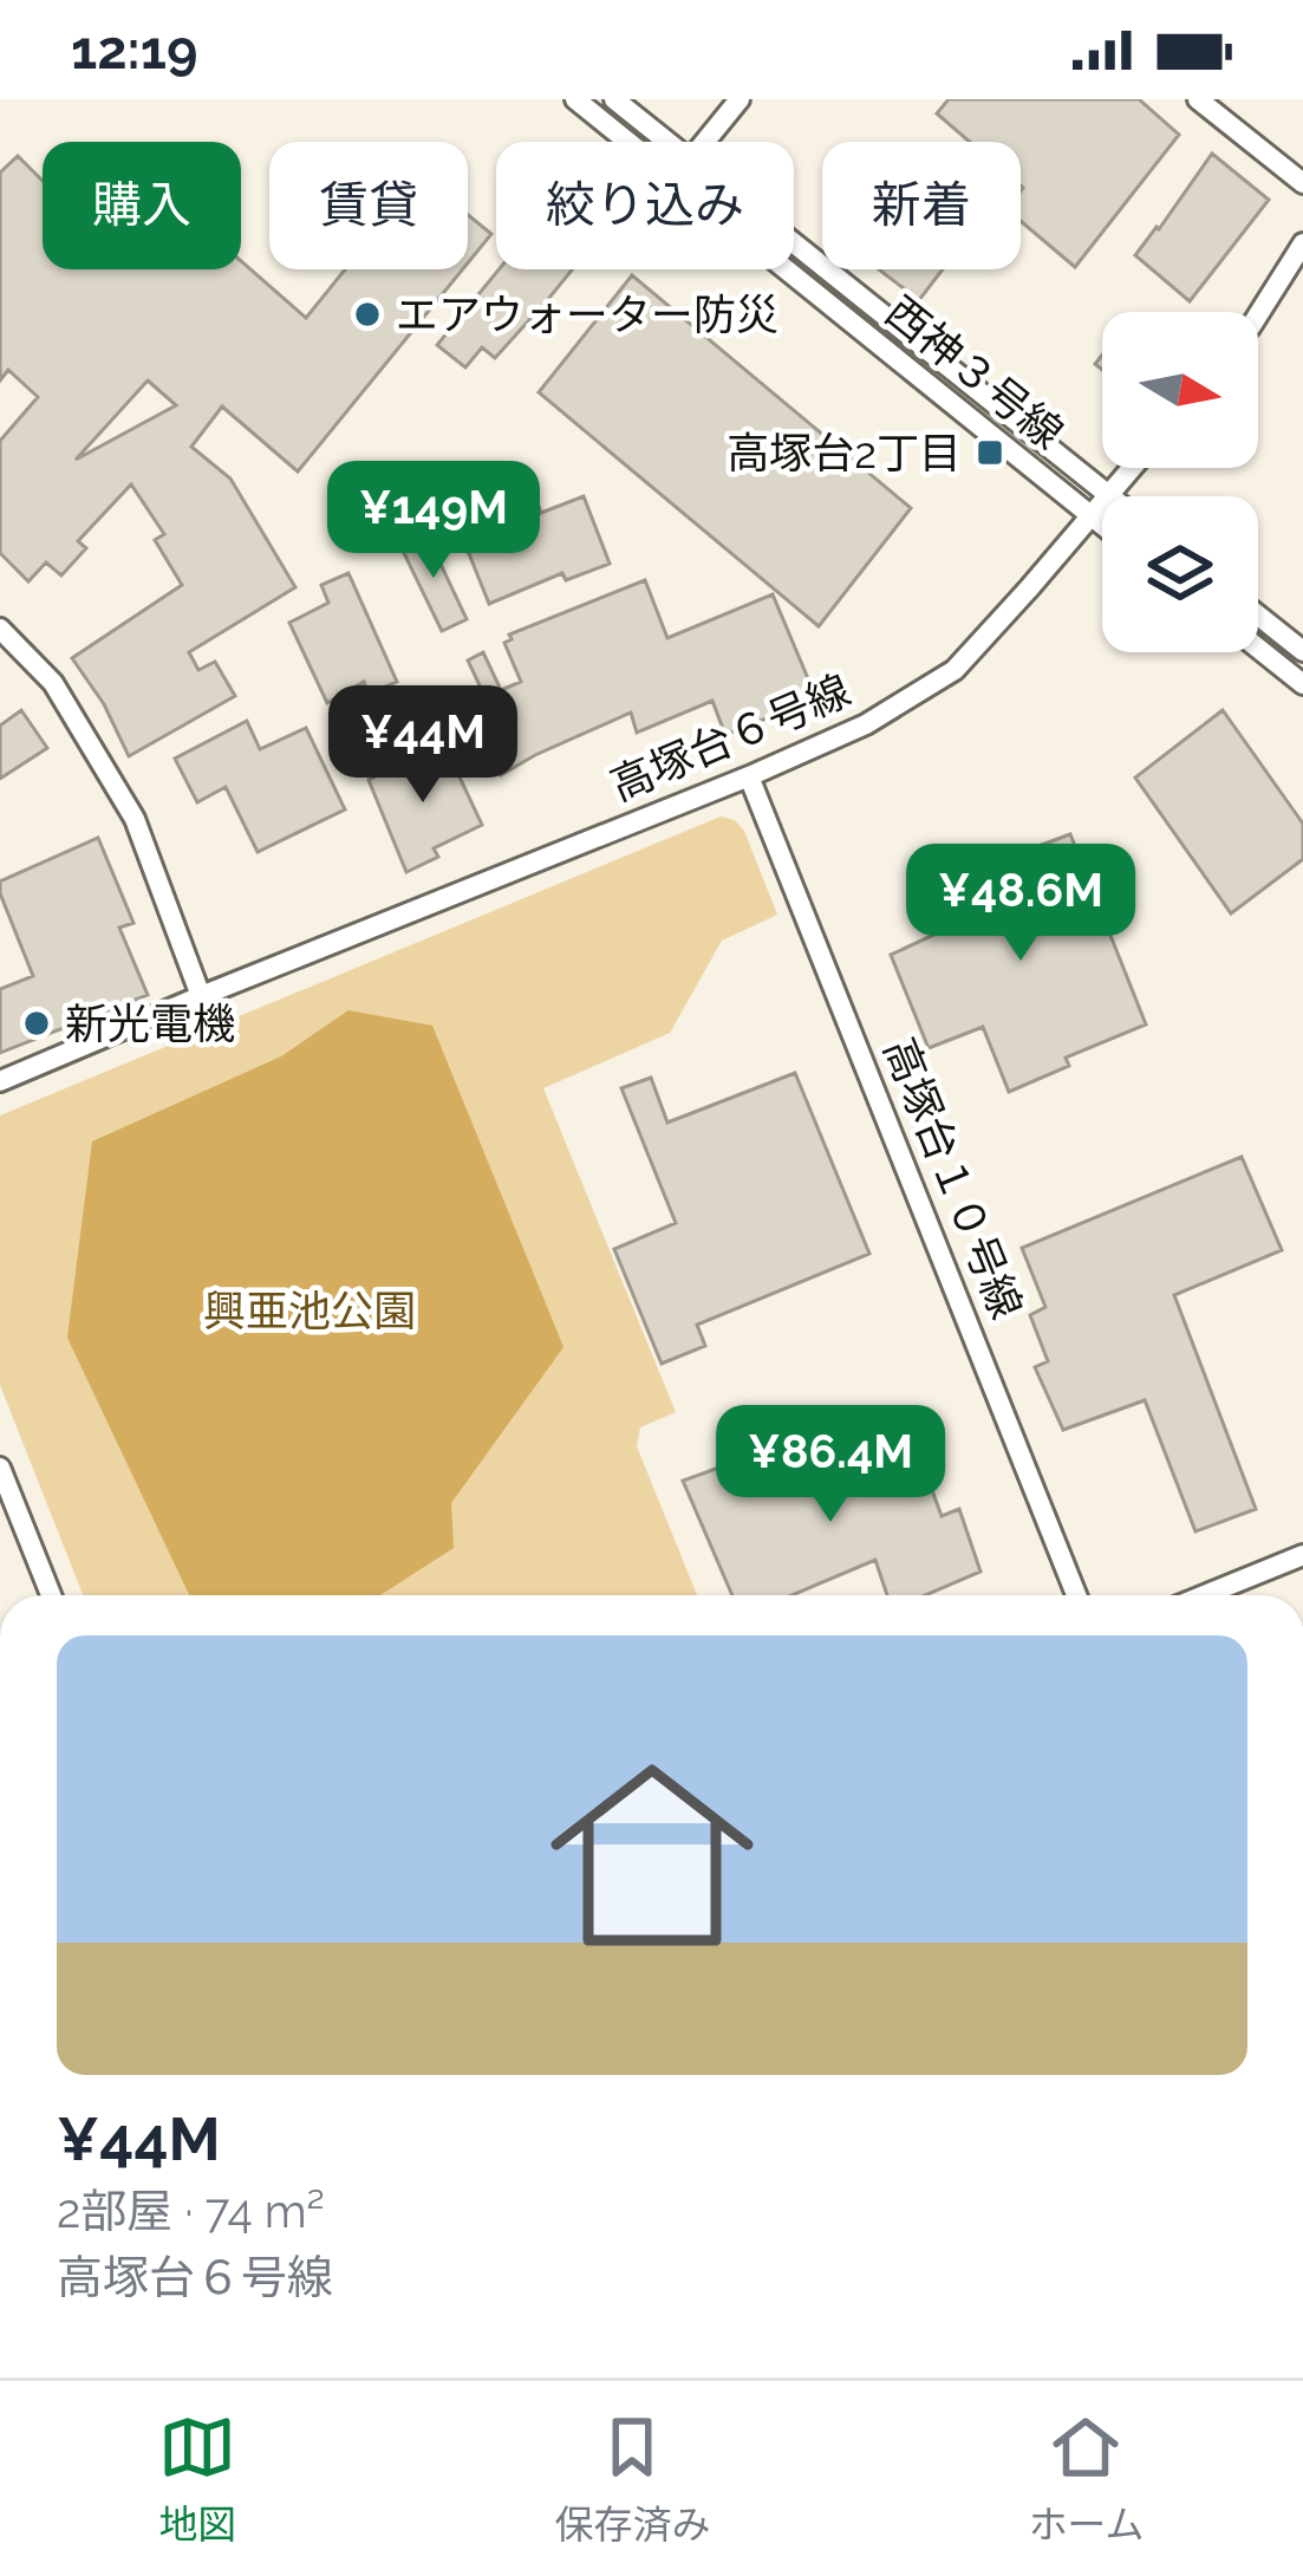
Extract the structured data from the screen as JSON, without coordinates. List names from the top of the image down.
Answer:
{
  "streets": {
    "street": ["西神３号線", "高塚台６号線", "高塚台１０号線"]
  },
  "crossings": [
    ["西神３号線", "高塚台６号線"],
    ["高塚台６号線", "高塚台１０号線"]
  ],
  "parks": ["興亜池公園"],
  "places": {
    "other": ["エアウォーター防災", "新光電機"],
    "transit": ["高塚台2丁目"]
  },
  "north": "right",
  "page": {
    "status": "12:19",
    "chip": [
      "購入",
      "賃貸",
      "絞り込み",
      "新着"
    ],
    "price": [
      "¥149M",
      "¥44M",
      "¥48.6M",
      "¥86.4M"
    ],
    "list": [
      {
        "name": "¥44M",
        "note": "2部屋 · 74 m² · 高塚台６号線"
      }
    ],
    "tabs": ["地図", "保存済み", "ホーム"]
  }
}
